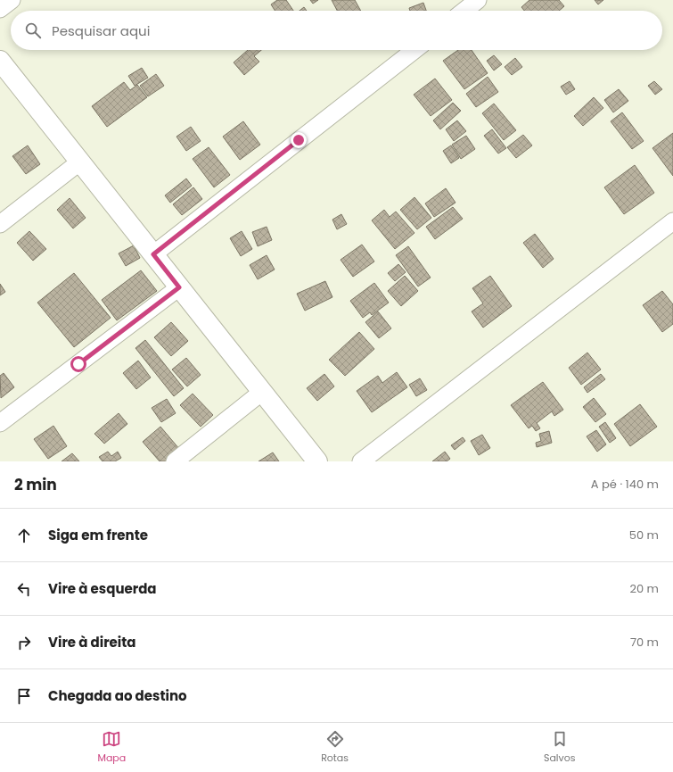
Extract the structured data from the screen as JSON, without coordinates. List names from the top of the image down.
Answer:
{
  "page": {
    "search": "Pesquisar aqui",
    "heading": ["2 min", "A pé · 140 m"],
    "list": [
      ["Siga em frente", "50 m"],
      ["Vire à esquerda", "20 m"],
      ["Vire à direita", "70 m"],
      "Chegada ao destino"
    ],
    "nav": ["Mapa", "Rotas", "Salvos"]
  }
}
